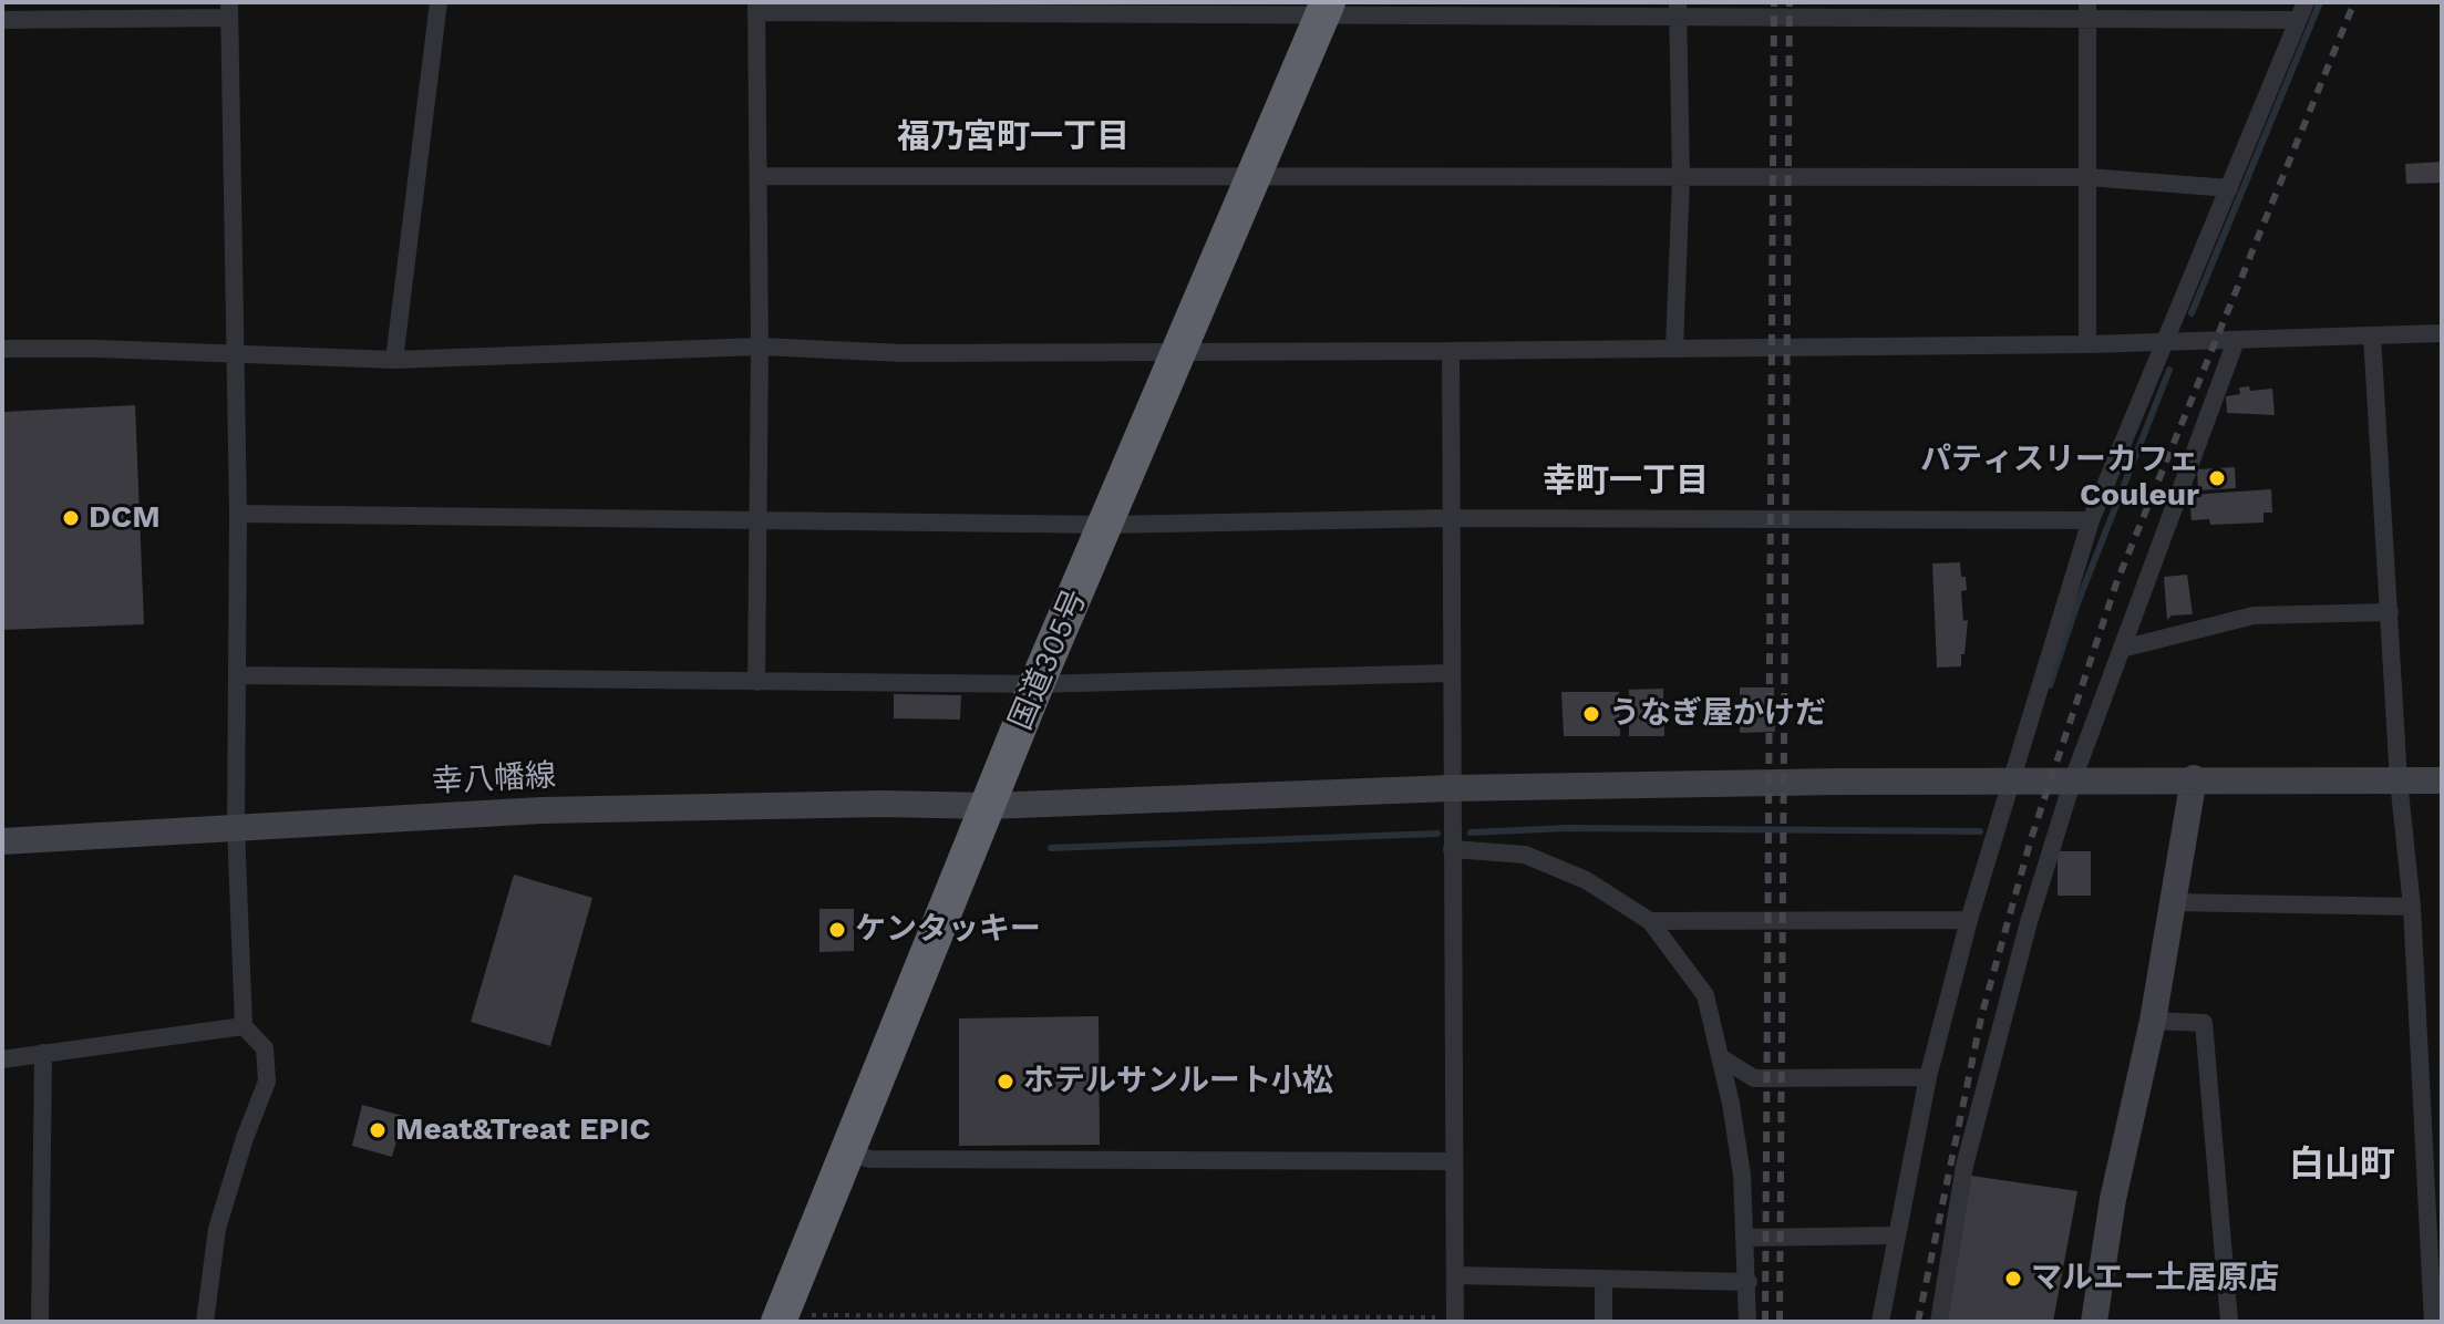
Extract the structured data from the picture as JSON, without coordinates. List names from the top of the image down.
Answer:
{
  "streets": {
    "highway": ["国道305号"],
    "street": ["幸八幡線"]
  },
  "crossings": [
    ["国道305号", "幸八幡線"]
  ],
  "districts": ["福乃宮町一丁目", "幸町一丁目", "白山町"],
  "places": [
    "パティスリーカフェ Couleur",
    "DCM",
    "うなぎ屋かけだ",
    "ケンタッキー",
    "ホテルサンルート小松",
    "Meat&Treat EPIC",
    "マルエー土居原店"
  ]
}
